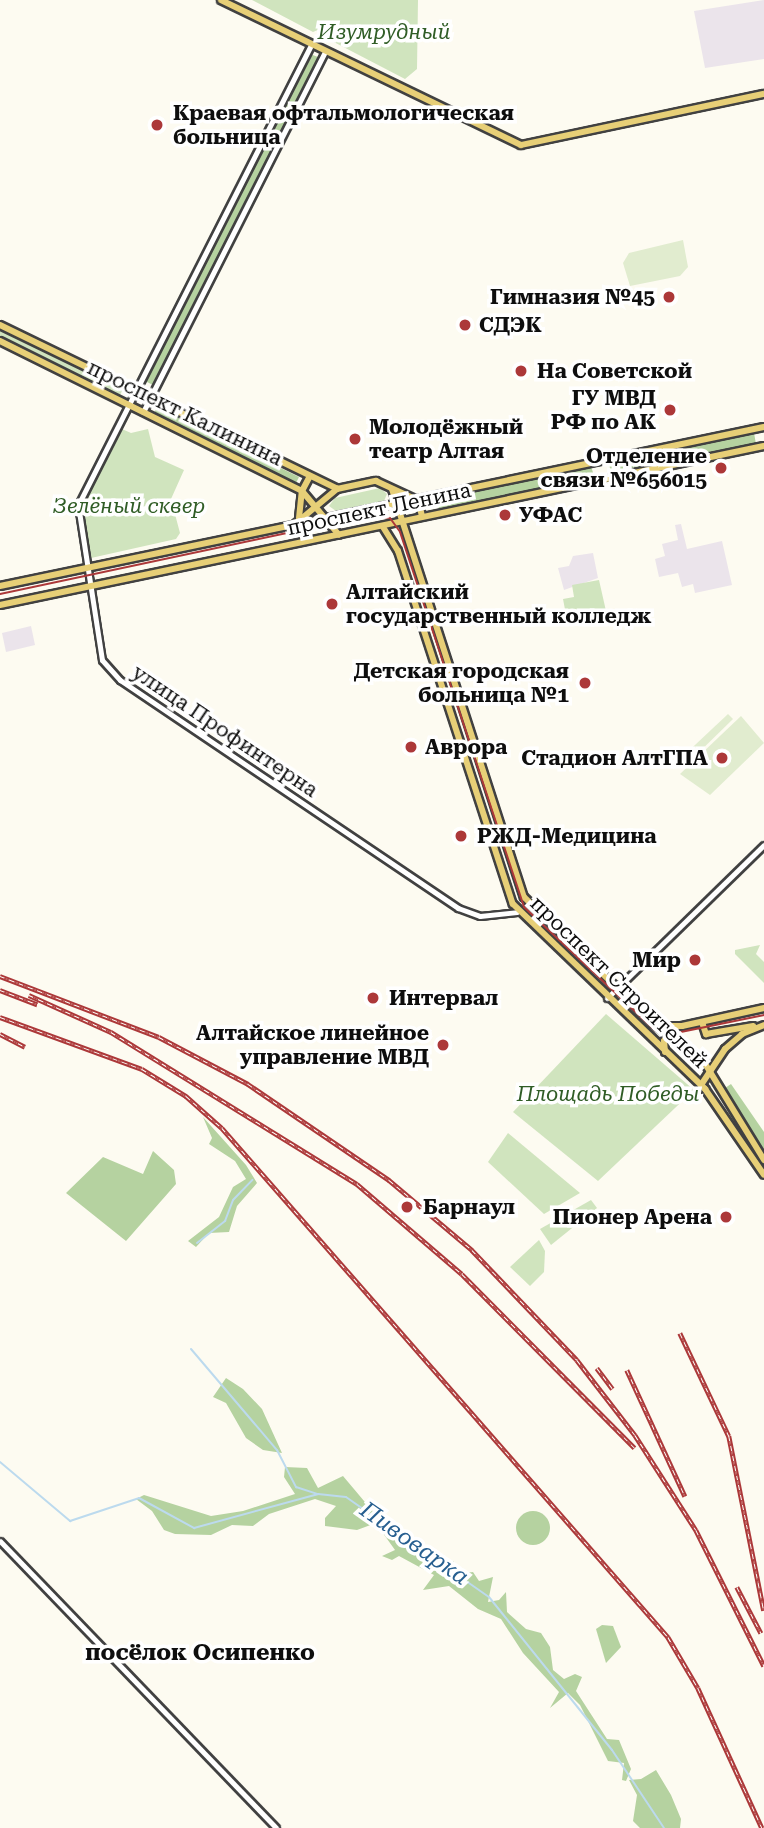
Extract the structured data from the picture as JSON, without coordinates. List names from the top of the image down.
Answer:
{
  "streets": {
    "main road": ["проспект Калинина", "проспект Ленина", "проспект Строителей"],
    "street": ["улица Профинтерна"]
  },
  "crossings": [
    ["проспект Калинина", "проспект Ленина"],
    ["проспект Калинина", "улица Профинтерна"],
    ["проспект Ленина", "улица Профинтерна"],
    ["проспект Ленина", "проспект Строителей"],
    ["улица Профинтерна", "проспект Строителей"]
  ],
  "districts": ["посёлок Осипенко"],
  "water": ["Пивоварка"],
  "parks": ["Изумрудный", "Зелёный сквер", "Площадь Победы"],
  "places": [
    "Краевая офтальмологическая больница",
    "Гимназия №45",
    "СДЭК",
    "На Советской",
    "ГУ МВД РФ по АК",
    "Молодёжный театр Алтая",
    "Отделение связи №656015",
    "УФАС",
    "Алтайский государственный колледж",
    "Детская городская больница №1",
    "Аврора",
    "Стадион АлтГПА",
    "РЖД-Медицина",
    "Мир",
    "Интервал",
    "Алтайское линейное управление МВД",
    "Барнаул",
    "Пионер Арена"
  ]
}
